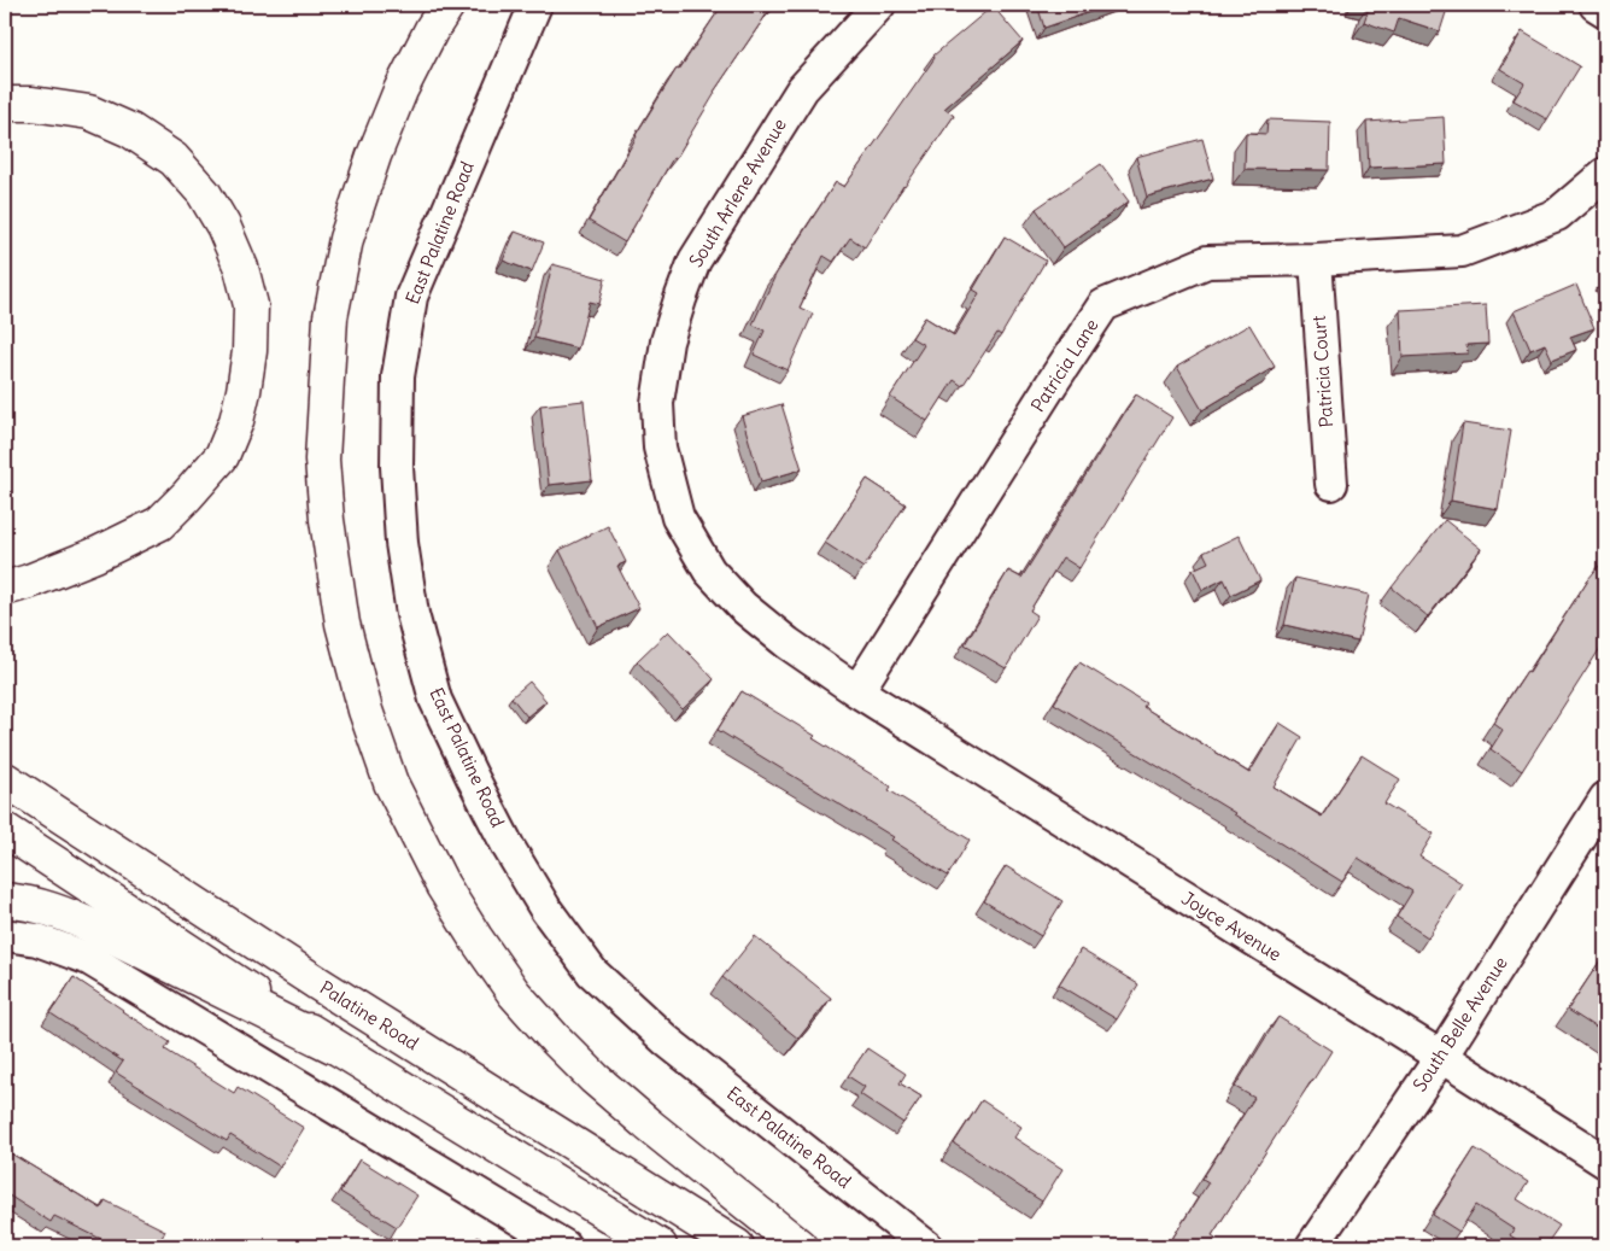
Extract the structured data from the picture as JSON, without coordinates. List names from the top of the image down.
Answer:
{
  "streets": {
    "main road": ["Palatine Road"],
    "street": [
      "South Arlene Avenue",
      "East Palatine Road",
      "Patricia Lane",
      "Patricia Court",
      "Joyce Avenue",
      "South Belle Avenue"
    ]
  },
  "crossings": [
    ["South Arlene Avenue", "Patricia Lane"],
    ["South Arlene Avenue", "Joyce Avenue"],
    ["Patricia Lane", "Patricia Court"],
    ["Patricia Lane", "Joyce Avenue"],
    ["Joyce Avenue", "South Belle Avenue"]
  ]
}
